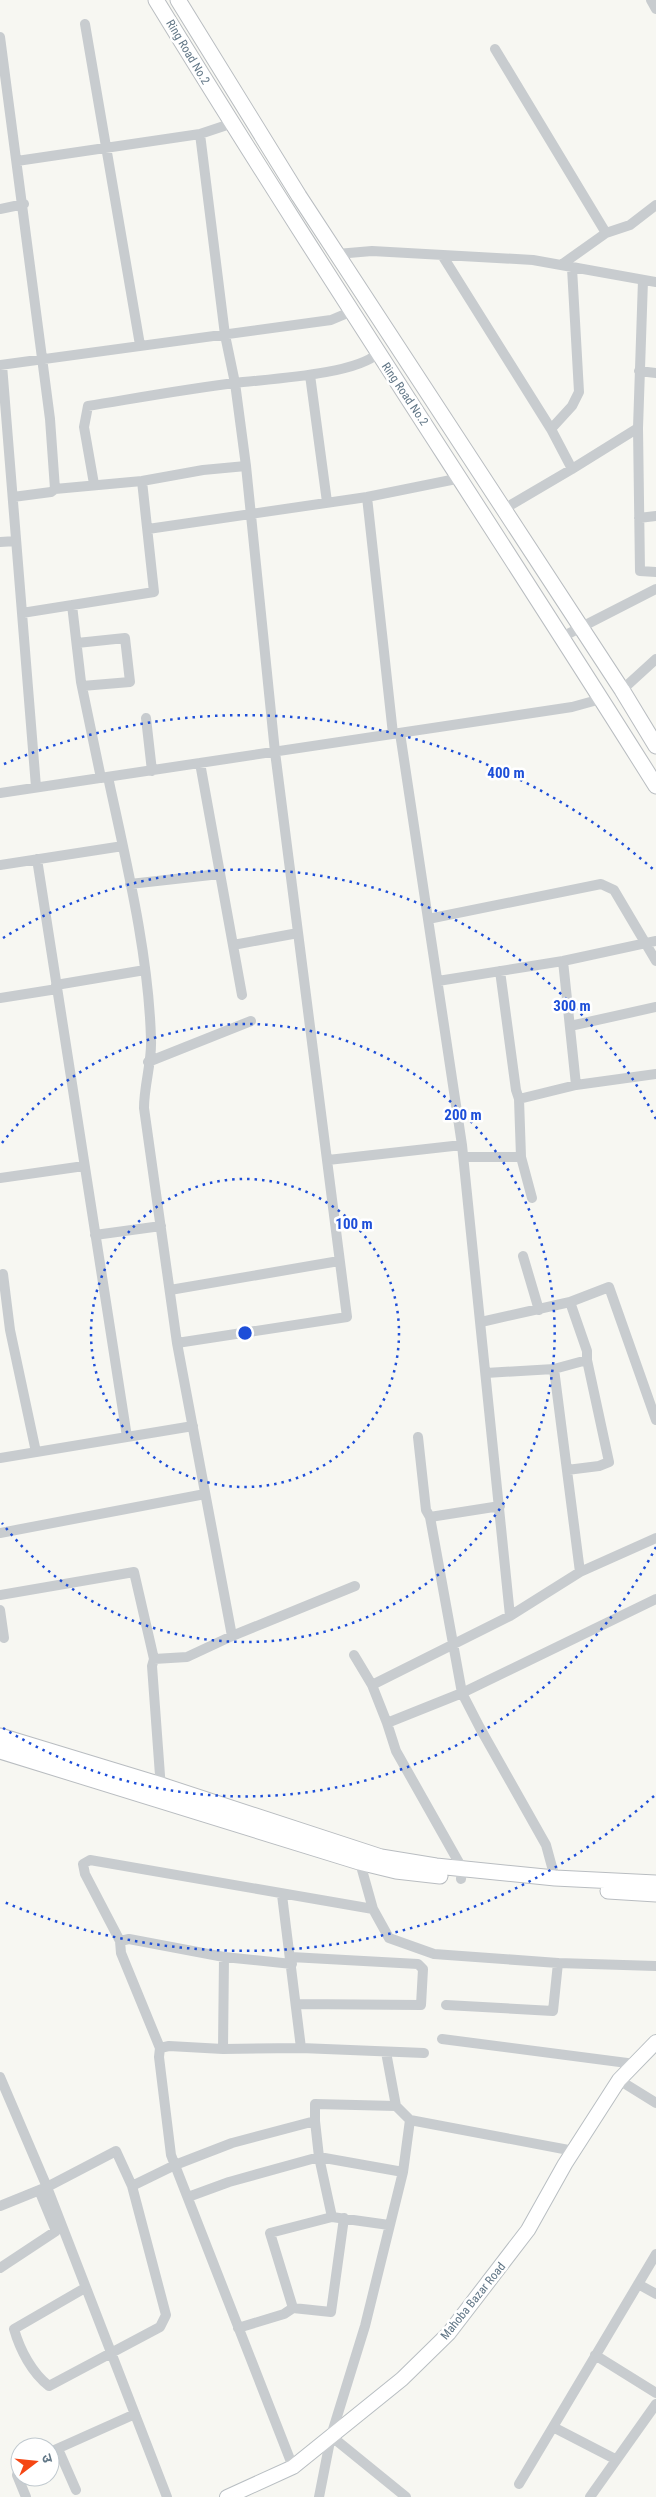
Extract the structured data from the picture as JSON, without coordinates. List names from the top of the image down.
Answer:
{
  "streets": {
    "main road": ["Ring Road No.2"],
    "street": ["Mahoba Bazar Road"]
  },
  "north": "right",
  "rings": [
    "400 m",
    "300 m",
    "200 m",
    "100 m"
  ]
}
